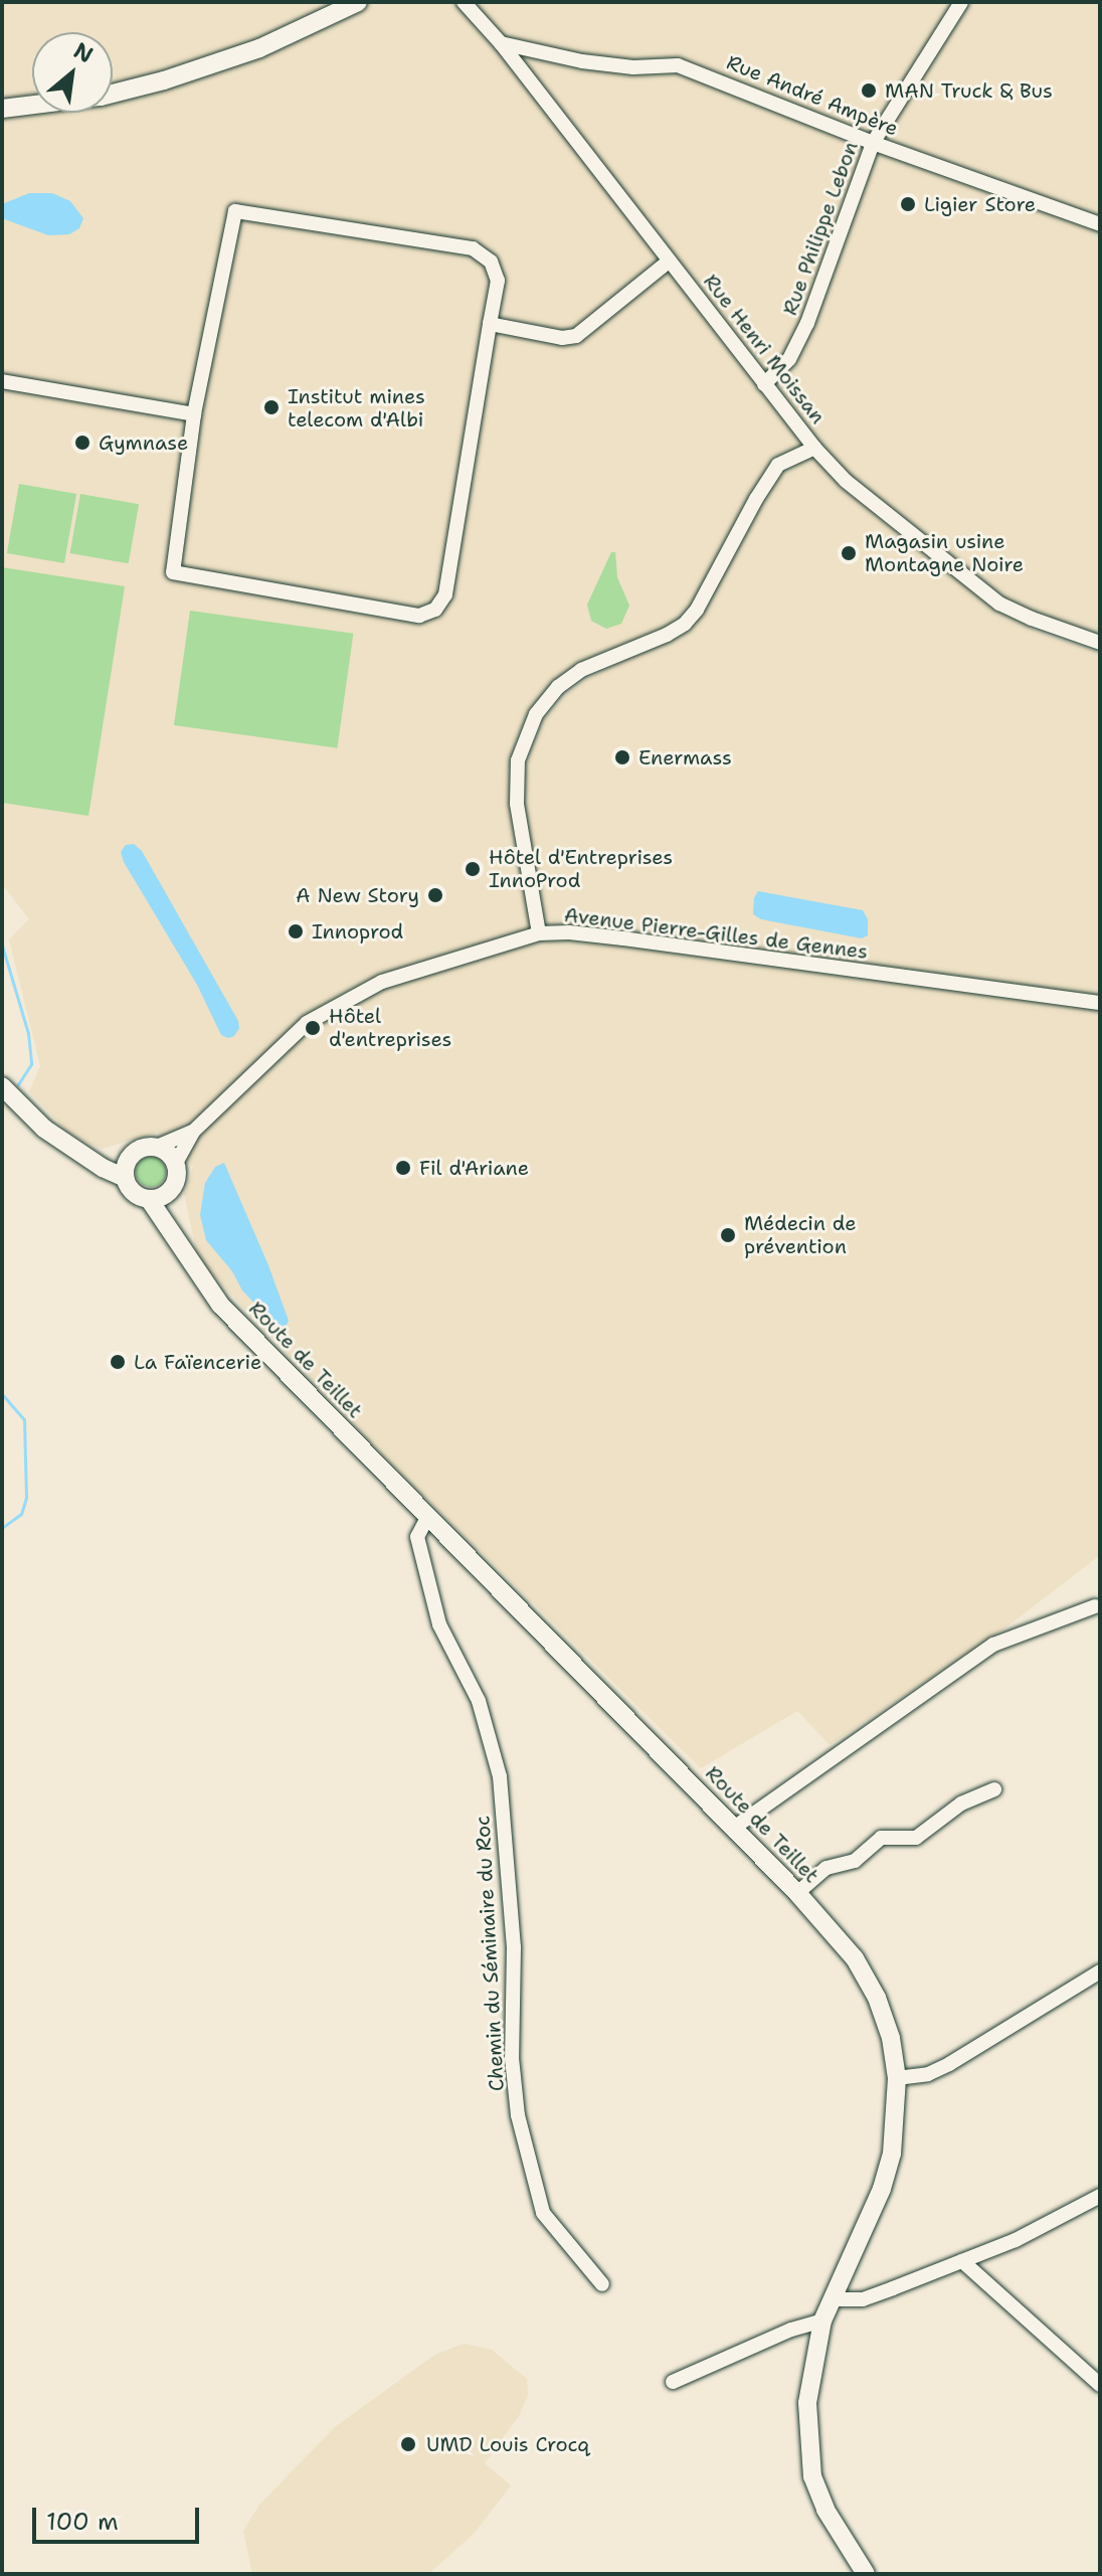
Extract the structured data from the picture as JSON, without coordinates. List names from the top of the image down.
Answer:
{
  "streets": {
    "main road": ["Route de Teillet"],
    "street": [
      "Rue André Ampère",
      "Rue Philippe Lebon",
      "Rue Henri Moissan",
      "Avenue Pierre-Gilles de Gennes",
      "Chemin du Séminaire du Roc"
    ]
  },
  "crossings": [
    ["Rue André Ampère", "Rue Philippe Lebon"],
    ["Rue André Ampère", "Rue Henri Moissan"],
    ["Rue Philippe Lebon", "Rue Henri Moissan"],
    ["Avenue Pierre-Gilles de Gennes", "Route de Teillet"],
    ["Route de Teillet", "Chemin du Séminaire du Roc"]
  ],
  "places": [
    "MAN Truck & Bus",
    "Ligier Store",
    "Institut mines telecom d'Albi",
    "Gymnase",
    "Magasin usine Montagne Noire",
    "Enermass",
    "Hôtel d'Entreprises InnoProd",
    "A New Story",
    "Innoprod",
    "Hôtel d'entreprises",
    "Fil d'Ariane",
    "Médecin de prévention",
    "La Faïencerie",
    "UMD Louis Crocq"
  ],
  "scale_bar": "100 m",
  "north": "top right"
}
